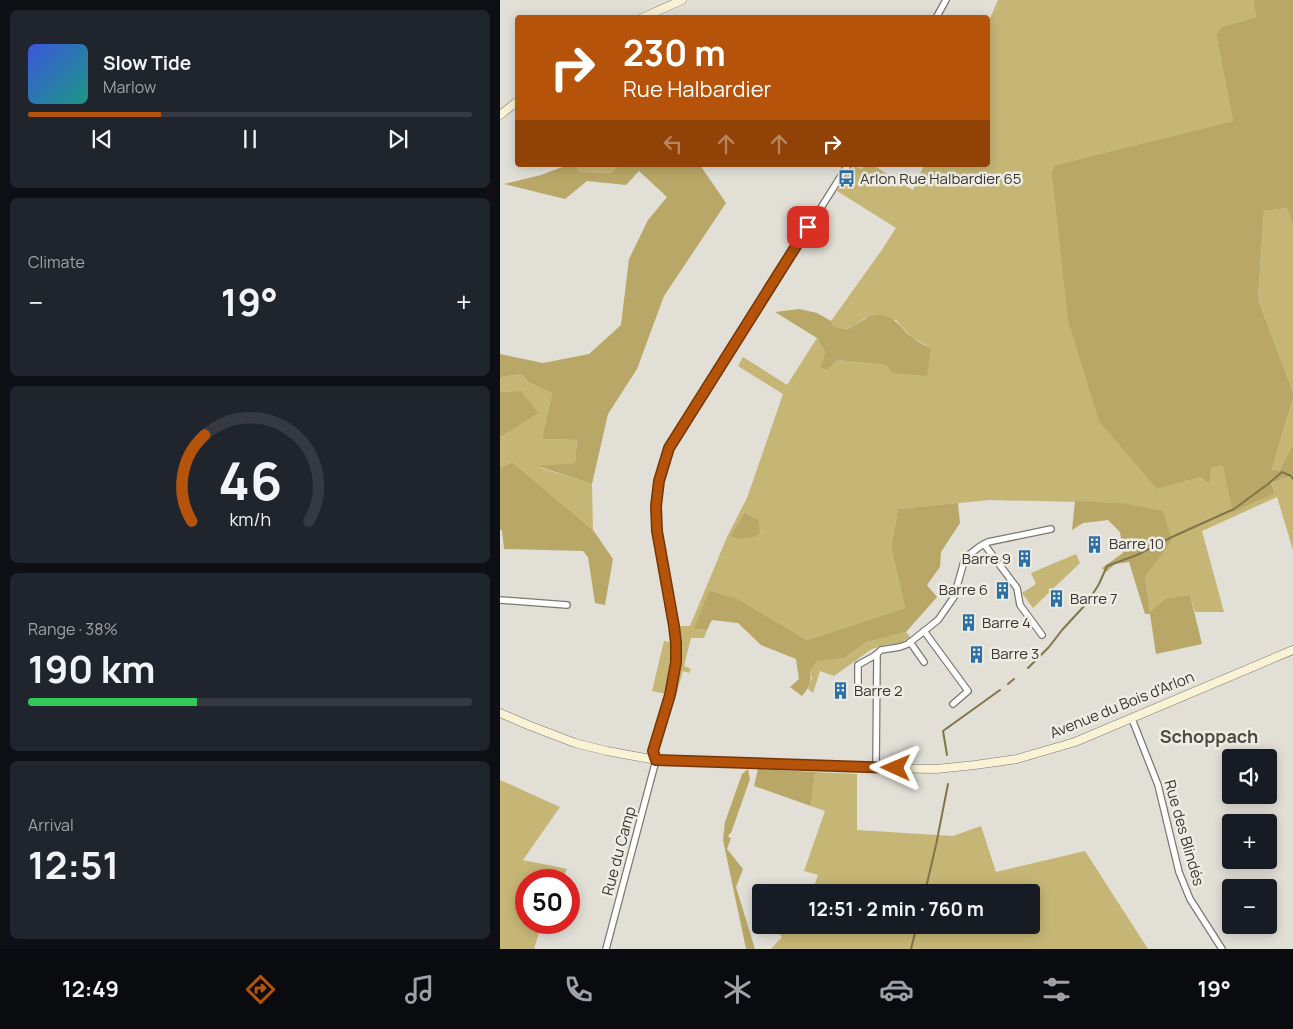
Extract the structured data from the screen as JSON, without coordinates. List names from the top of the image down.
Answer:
{
  "streets": {
    "main road": ["Avenue du Bois d'Arlon"],
    "street": ["Rue des Blindés", "Rue du Camp"]
  },
  "crossings": [
    ["Avenue du Bois d'Arlon", "Rue des Blindés"],
    ["Avenue du Bois d'Arlon", "Rue du Camp"]
  ],
  "districts": ["Schoppach"],
  "places": {
    "bus stop": ["Arlon Rue Halbardier 65"],
    "building": [
      "Barre 10",
      "Barre 9",
      "Barre 6",
      "Barre 7",
      "Barre 4",
      "Barre 3",
      "Barre 2"
    ]
  },
  "page": {
    "turn": ["230 m", "Rue Halbardier"],
    "song": ["Slow Tide", "Marlow"],
    "tile": [
      "Climate",
      ["Range · 38%", "190 km"],
      ["Arrival", "12:51"]
    ],
    "heat": ["−", "19°", "+"],
    "map_buttons": ["+", "−"],
    "limit": "50",
    "trip": "12:51 · 2 min · 760 m",
    "tabs": ["12:49", "19°"],
    "gauge": ["46", "km/h"]
  }
}
